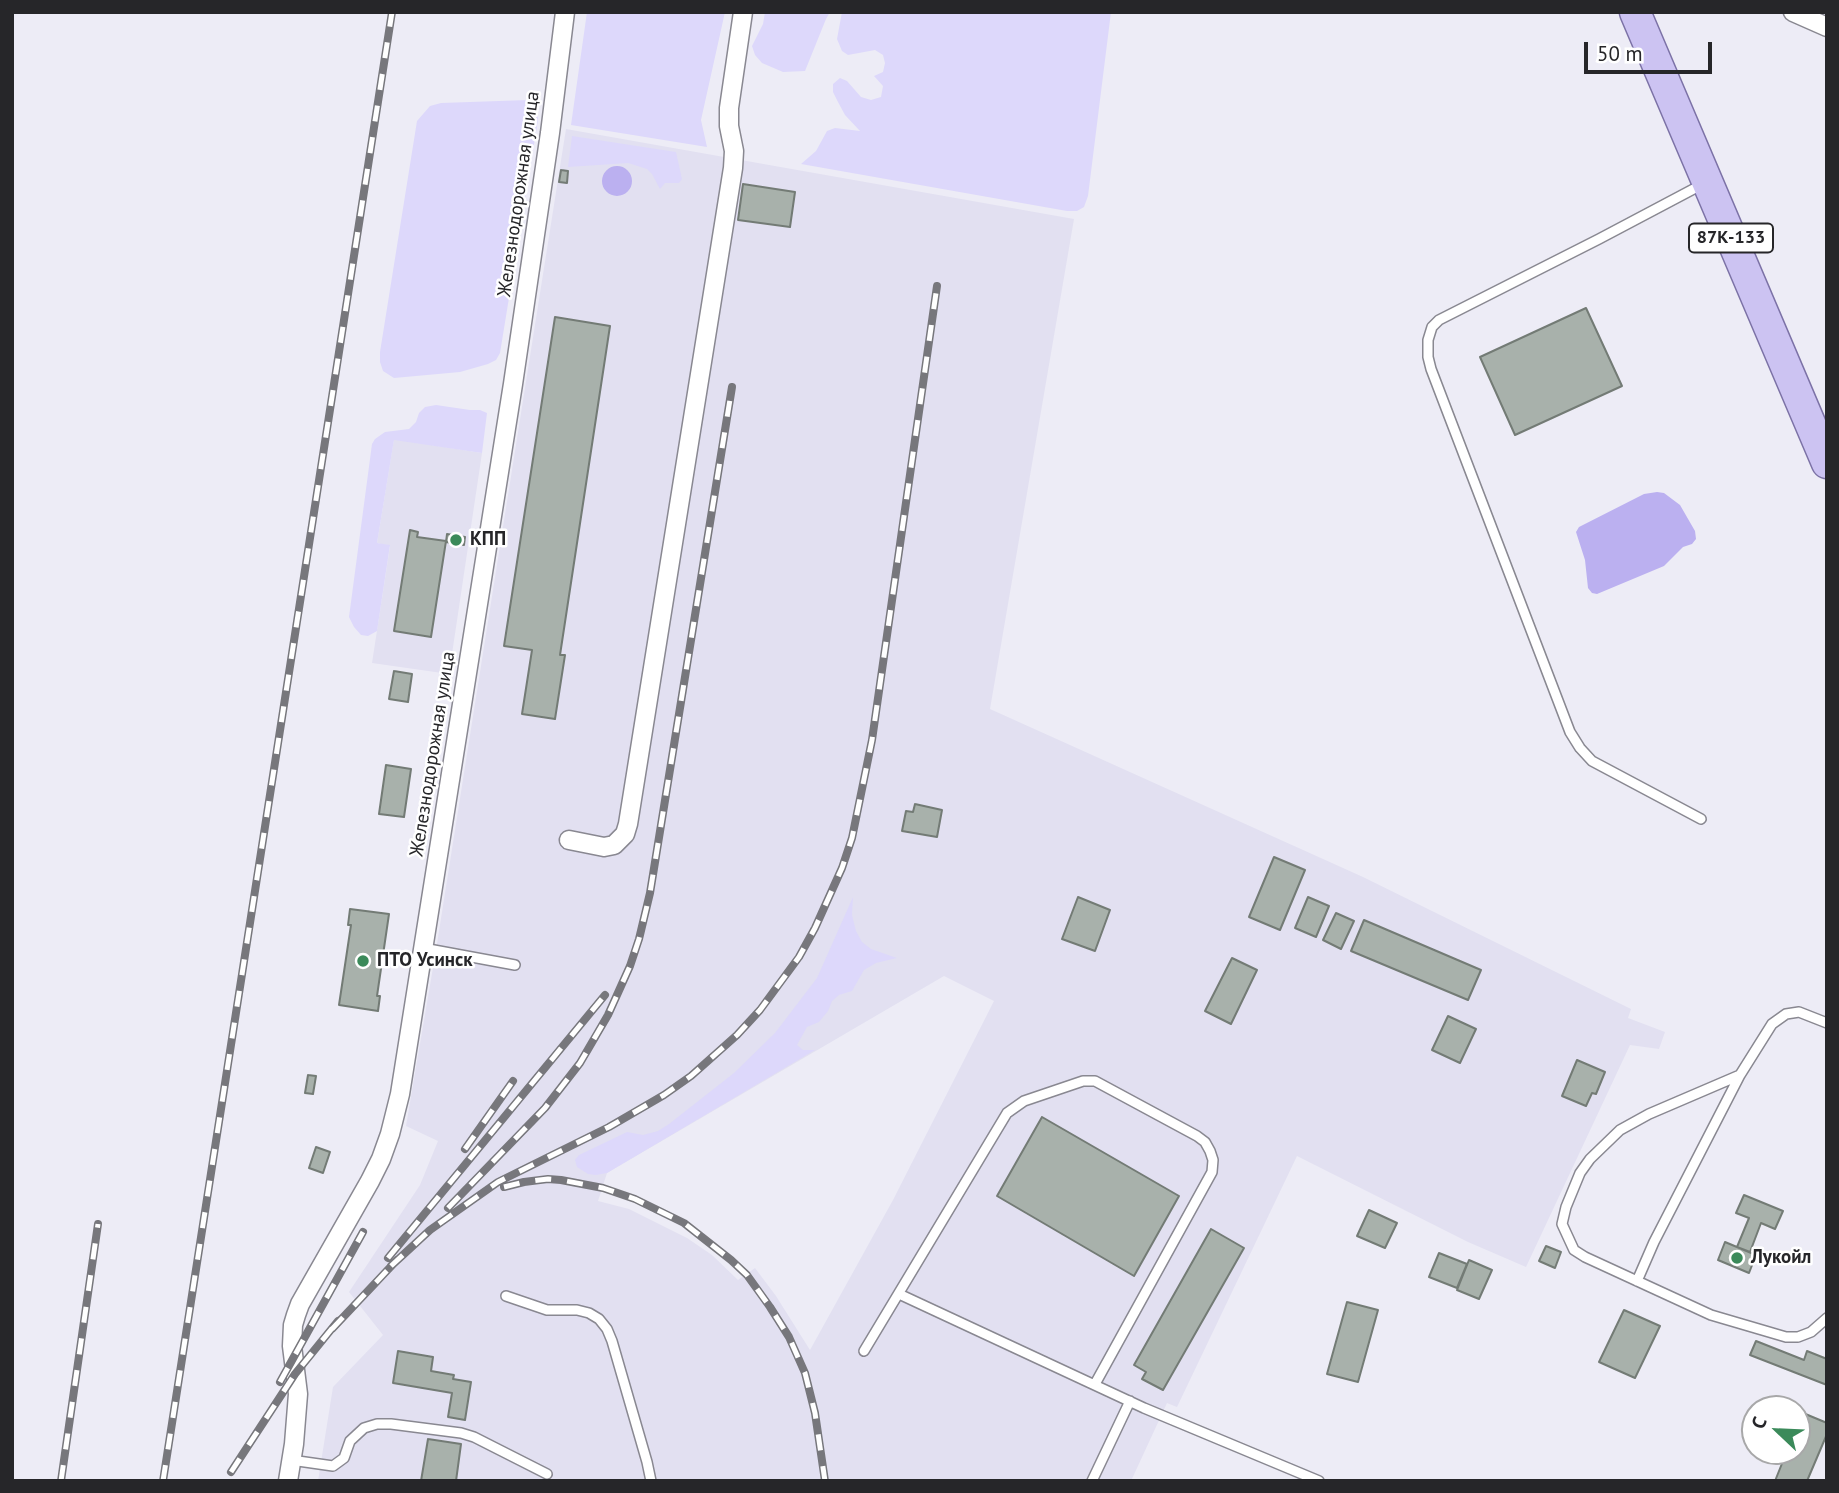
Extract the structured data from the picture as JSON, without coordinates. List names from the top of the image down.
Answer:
{
  "streets": {
    "main road": ["87К-133"],
    "street": ["Железнодорожная улица"]
  },
  "places": ["КПП", "ПТО Усинск", "Лукойл"],
  "scale_bar": "50 m",
  "north": "top left"
}
